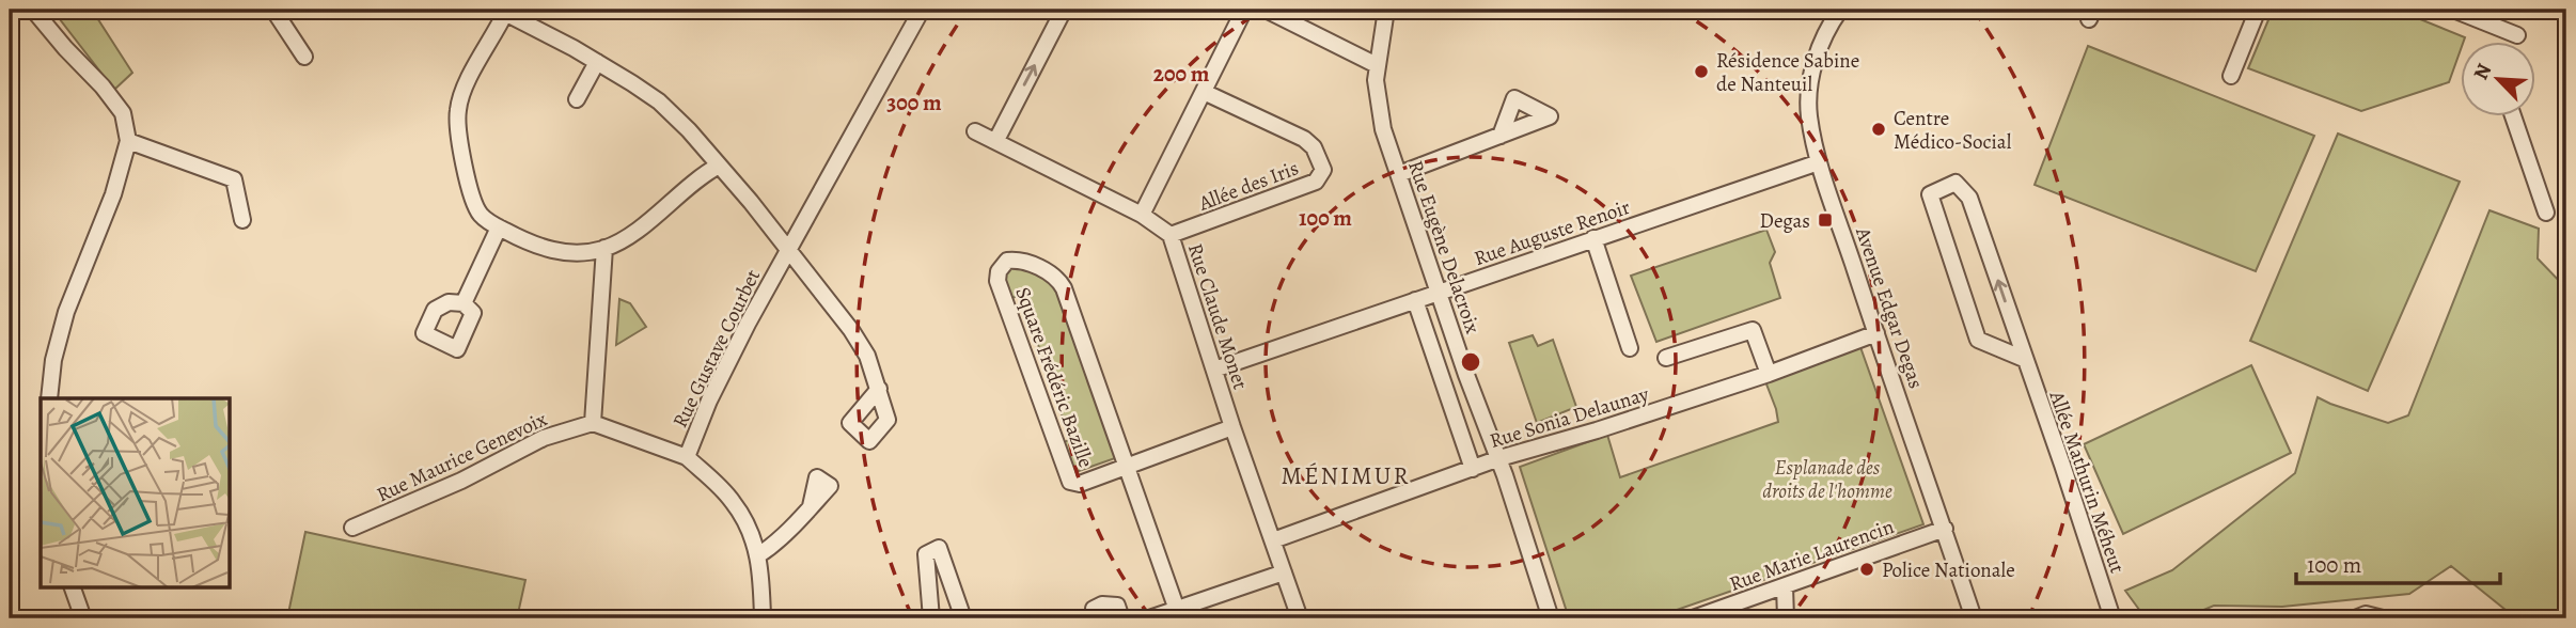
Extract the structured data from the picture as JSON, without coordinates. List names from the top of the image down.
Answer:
{
  "streets": {
    "street": [
      "Allée des Iris",
      "Rue Auguste Renoir",
      "Rue Eugène Delacroix",
      "Avenue Edgar Degas",
      "Rue Claude Monet",
      "Rue Gustave Courbet",
      "Square Frédéric Bazille",
      "Rue Sonia Delaunay",
      "Rue Maurice Genevoix",
      "Allée Mathurin Méheut",
      "Rue Marie Laurencin"
    ]
  },
  "crossings": [
    ["Allée des Iris", "Rue Claude Monet"],
    ["Rue Auguste Renoir", "Rue Eugène Delacroix"],
    ["Rue Auguste Renoir", "Avenue Edgar Degas"],
    ["Rue Auguste Renoir", "Rue Claude Monet"],
    ["Rue Eugène Delacroix", "Rue Sonia Delaunay"],
    ["Avenue Edgar Degas", "Rue Sonia Delaunay"],
    ["Avenue Edgar Degas", "Rue Marie Laurencin"],
    ["Rue Claude Monet", "Rue Sonia Delaunay"]
  ],
  "districts": ["MÉNIMUR"],
  "parks": ["Esplanade des droits de l'homme"],
  "places": {
    "other": ["Résidence Sabine de Nanteuil", "Centre Médico-Social", "Police Nationale"],
    "transit": ["Degas"]
  },
  "scale_bar": "100 m",
  "north": "top left",
  "rings": ["200 m", "300 m", "100 m"]
}
